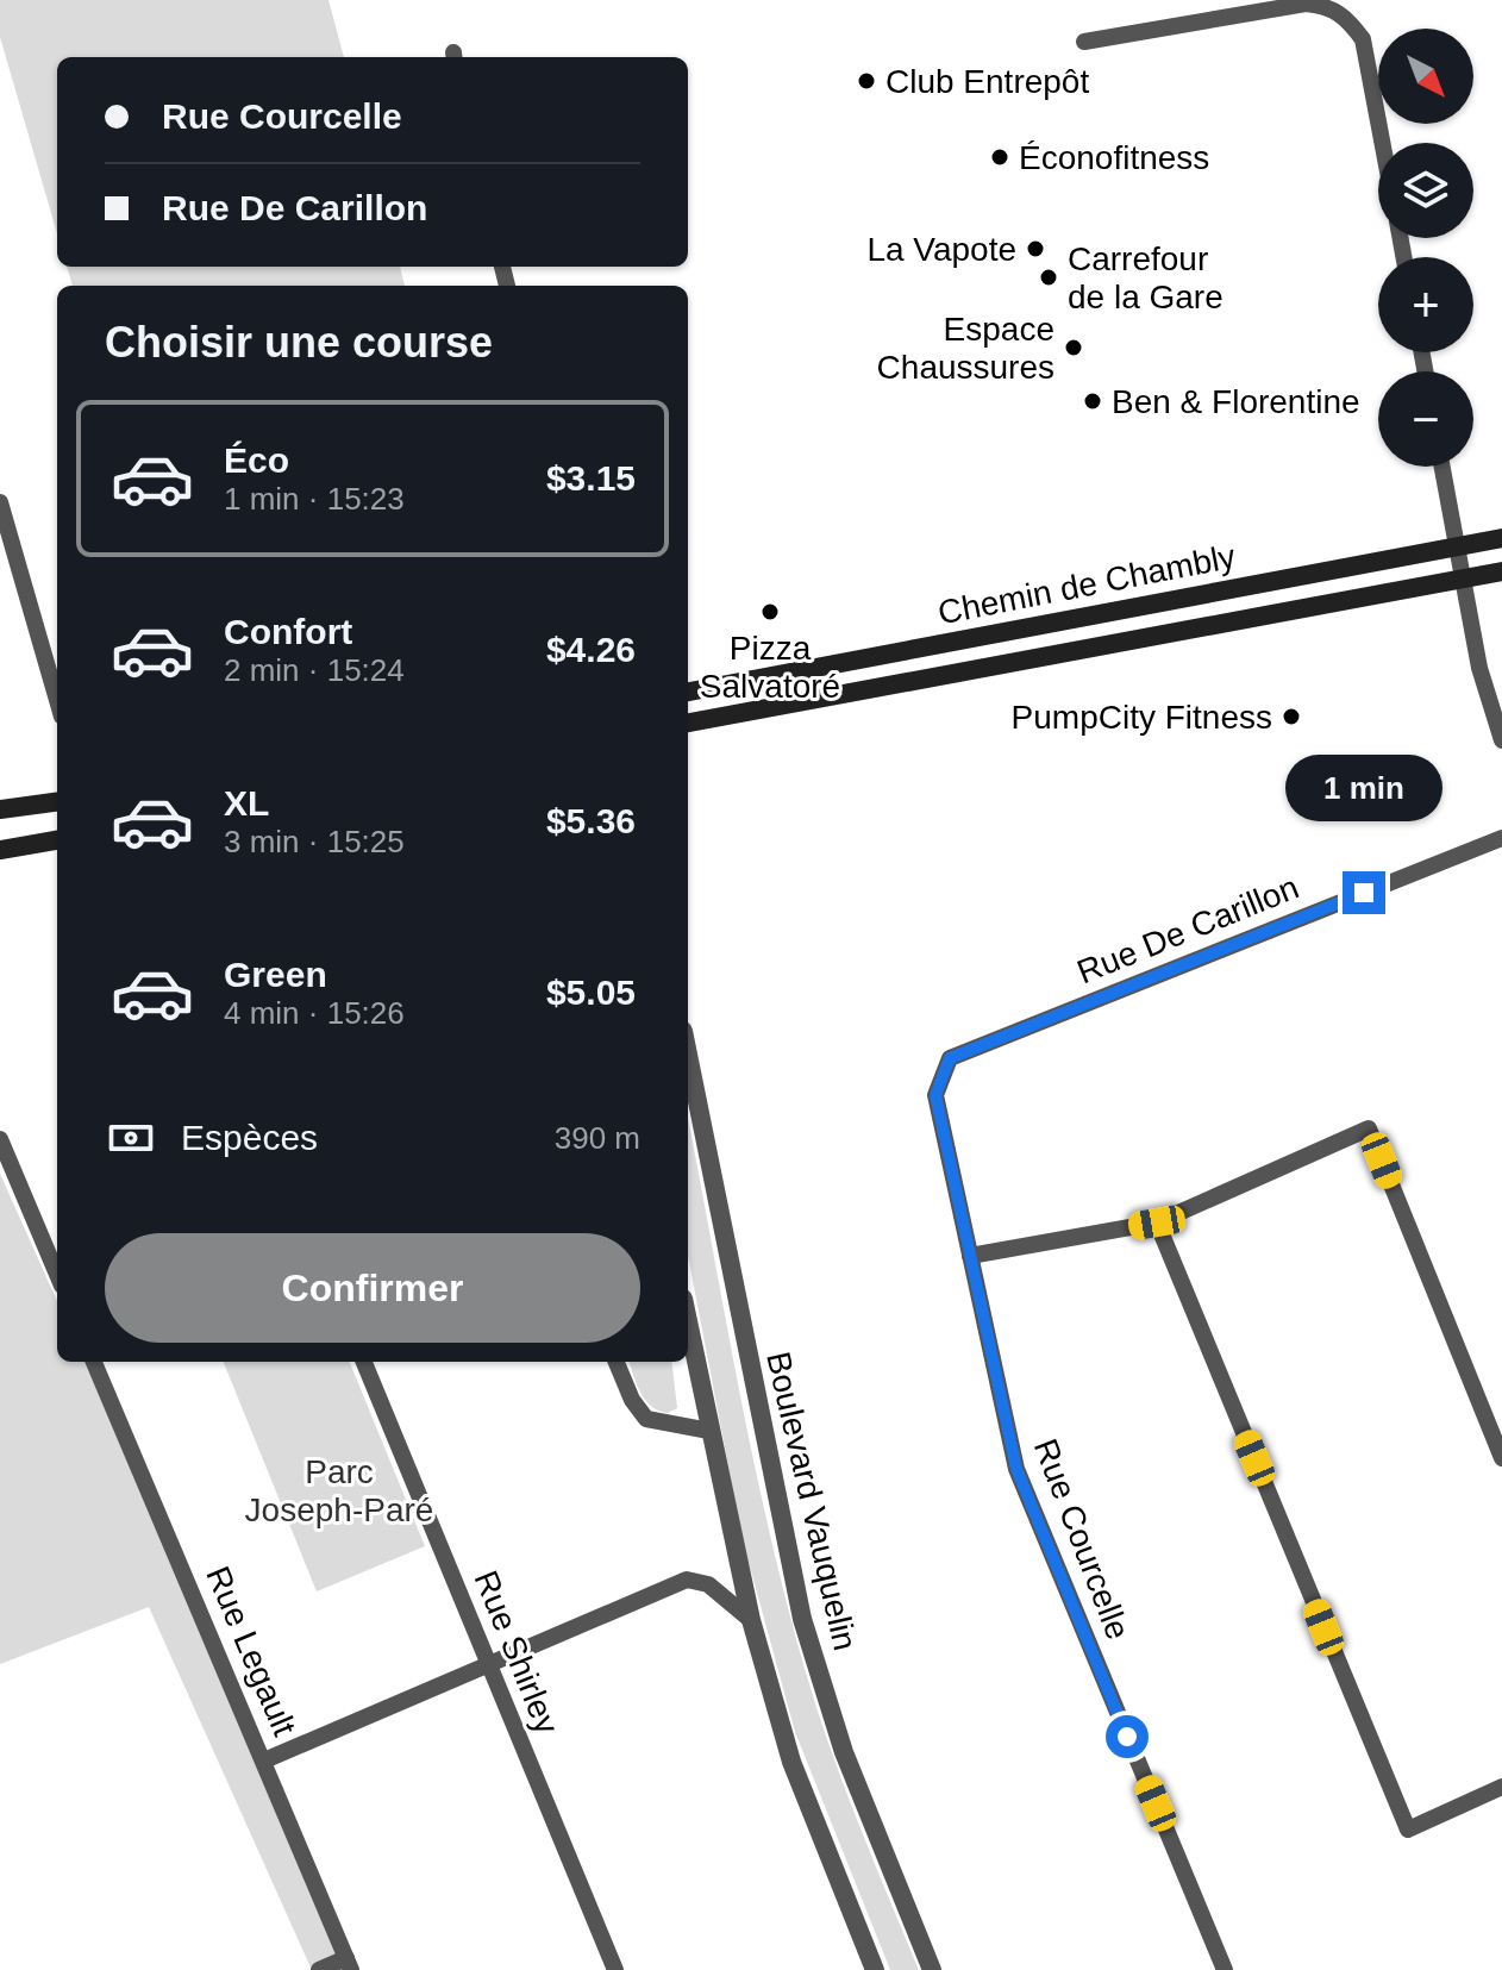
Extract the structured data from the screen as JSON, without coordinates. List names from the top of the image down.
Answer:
{
  "streets": {
    "main road": ["Chemin de Chambly"],
    "street": [
      "Rue De Carillon",
      "Boulevard Vauquelin",
      "Rue Courcelle",
      "Rue Legault",
      "Rue Shirley"
    ]
  },
  "crossings": [
    ["Rue De Carillon", "Rue Courcelle"]
  ],
  "parks": ["Parc Joseph-Paré"],
  "places": [
    "Club Entrepôt",
    "Éconofitness",
    "La Vapote",
    "Carrefour de la Gare",
    "Espace Chaussures",
    "Ben & Florentine",
    "Pizza Salvatoré",
    "PumpCity Fitness"
  ],
  "north": "bottom right",
  "page": {
    "map_buttons": ["+", "−"],
    "banner": ["Rue Courcelle", "Rue De Carillon"],
    "heading": "Choisir une course",
    "list": [
      {
        "name": "Éco",
        "note": "1 min · 15:23",
        "value": "$3.15"
      },
      {
        "name": "Confort",
        "note": "2 min · 15:24",
        "value": "$4.26"
      },
      {
        "name": "XL",
        "note": "3 min · 15:25",
        "value": "$5.36"
      },
      {
        "name": "Green",
        "note": "4 min · 15:26",
        "value": "$5.05"
      }
    ],
    "bubble": "1 min",
    "pay": ["Espèces", "390 m"],
    "buttons": "Confirmer"
  }
}
